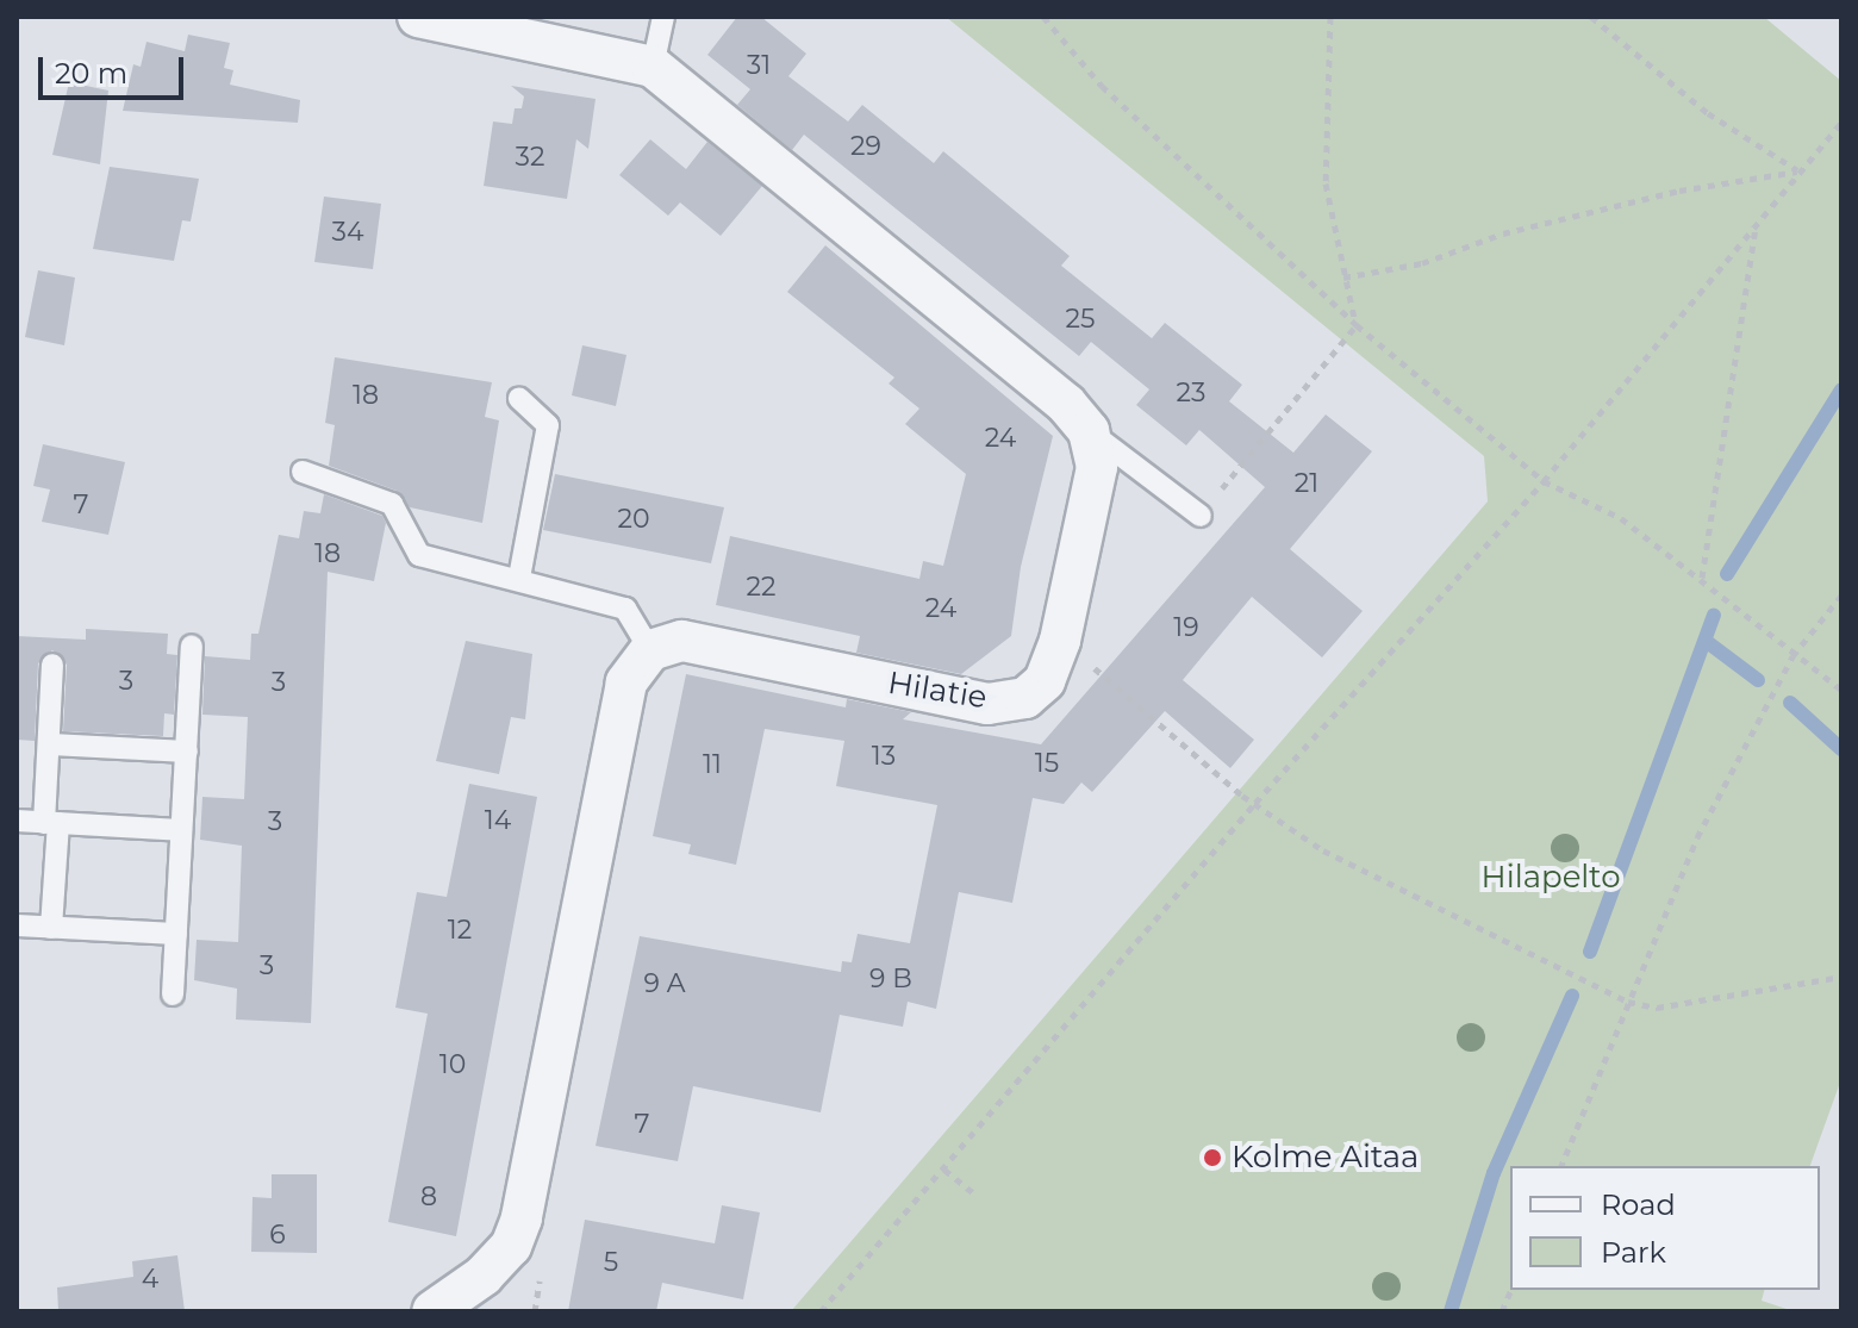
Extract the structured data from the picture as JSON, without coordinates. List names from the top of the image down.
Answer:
{
  "streets": {
    "street": ["Hilatie"]
  },
  "parks": ["Hilapelto"],
  "places": ["Kolme Aitaa"],
  "house_numbers": [
    "31",
    "29",
    "32",
    "34",
    "25",
    "23",
    "18",
    "24",
    "21",
    "7",
    "20",
    "18",
    "22",
    "24",
    "19",
    "3",
    "3",
    "13",
    "15",
    "11",
    "14",
    "3",
    "12",
    "3",
    "9 B",
    "9 A",
    "10",
    "7",
    "8",
    "6",
    "5",
    "4"
  ],
  "legend": ["Road", "Park"],
  "scale_bar": "20 m"
}
